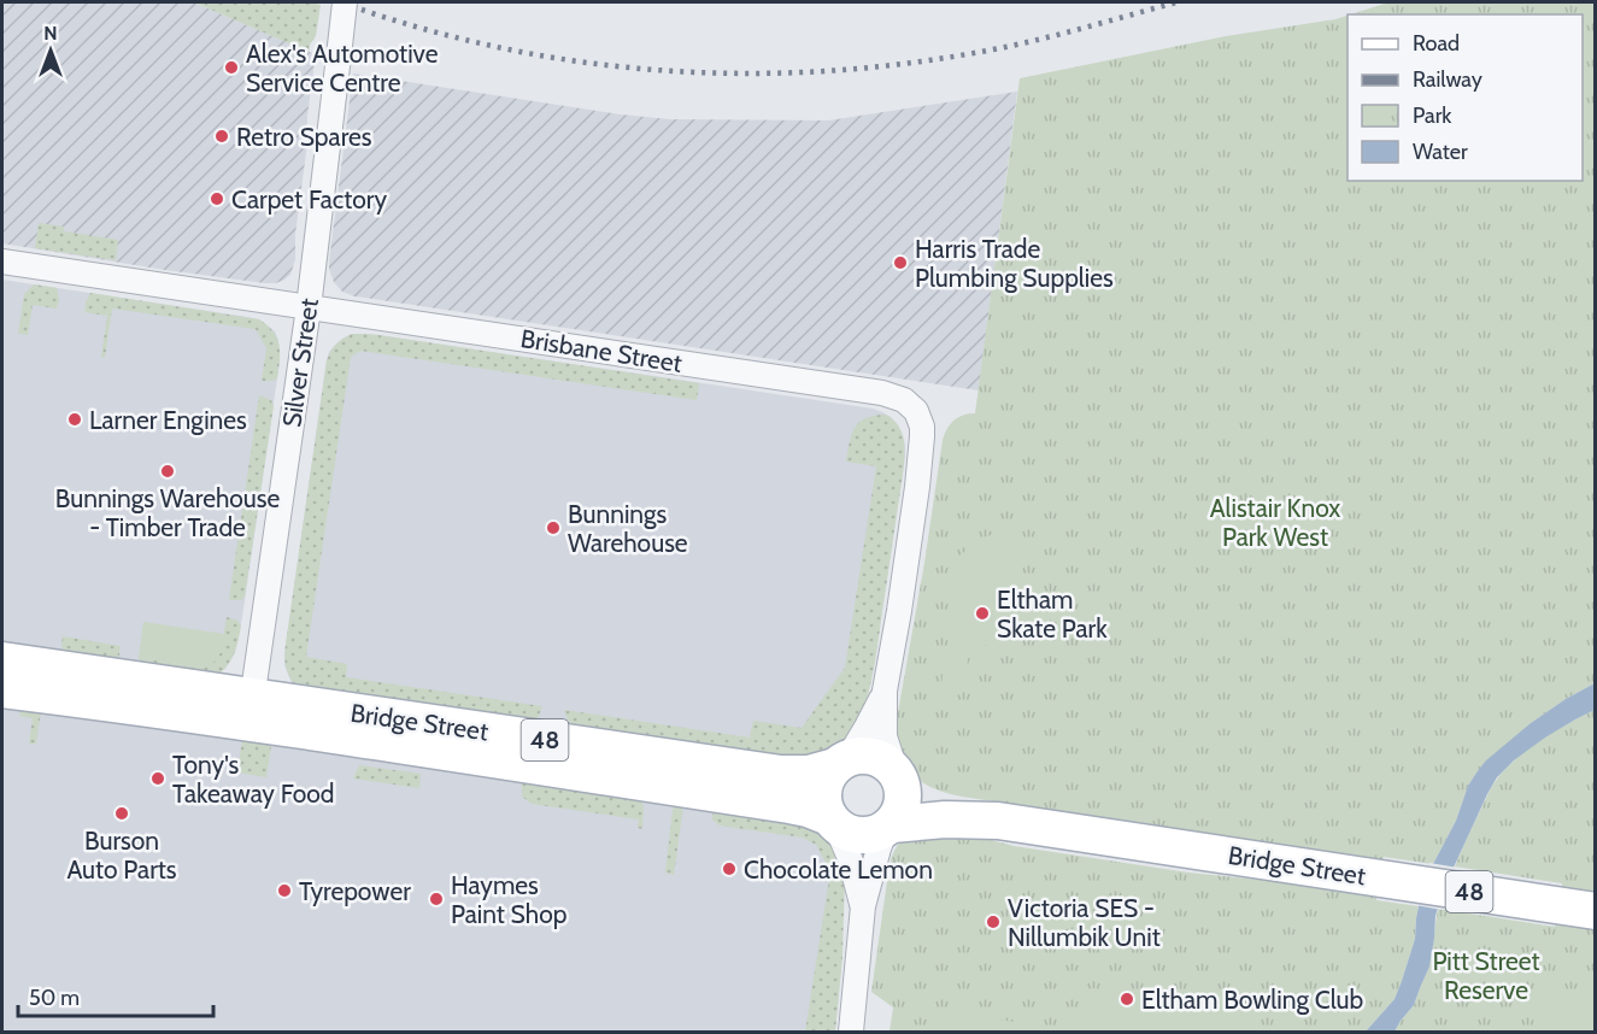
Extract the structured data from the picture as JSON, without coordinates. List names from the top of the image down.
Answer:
{
  "streets": {
    "main road": ["Bridge Street", "48"],
    "street": ["Brisbane Street", "Silver Street"]
  },
  "crossings": [
    ["Brisbane Street", "Silver Street"],
    ["Brisbane Street", "Bridge Street"],
    ["Brisbane Street", "48"],
    ["Silver Street", "Bridge Street"],
    ["Bridge Street", "48"]
  ],
  "parks": ["Alistair Knox Park West", "Pitt Street Reserve"],
  "places": [
    "Alex's Automotive Service Centre",
    "Retro Spares",
    "Carpet Factory",
    "Harris Trade Plumbing Supplies",
    "Larner Engines",
    "Bunnings Warehouse - Timber Trade",
    "Bunnings Warehouse",
    "Eltham Skate Park",
    "Tony's Takeaway Food",
    "Burson Auto Parts",
    "Chocolate Lemon",
    "Tyrepower",
    "Haymes Paint Shop",
    "Victoria SES - Nillumbik Unit",
    "Eltham Bowling Club"
  ],
  "legend": [
    "Road",
    "Railway",
    "Park",
    "Water"
  ],
  "scale_bar": "50 m",
  "north": "top"
}
